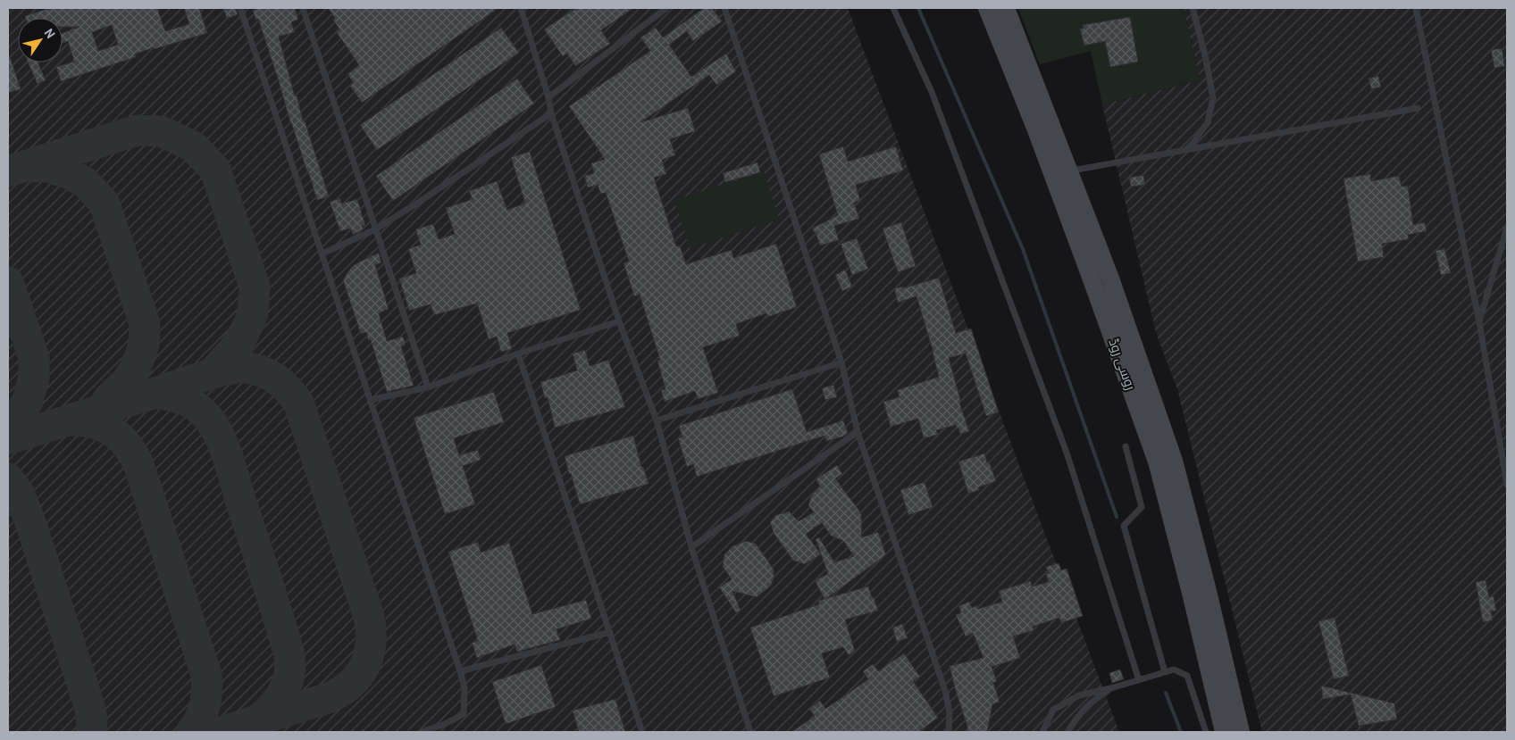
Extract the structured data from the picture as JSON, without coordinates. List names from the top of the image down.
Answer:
{
  "streets": {
    "main road": ["روسی روڈ"]
  },
  "north": "top right"
}
